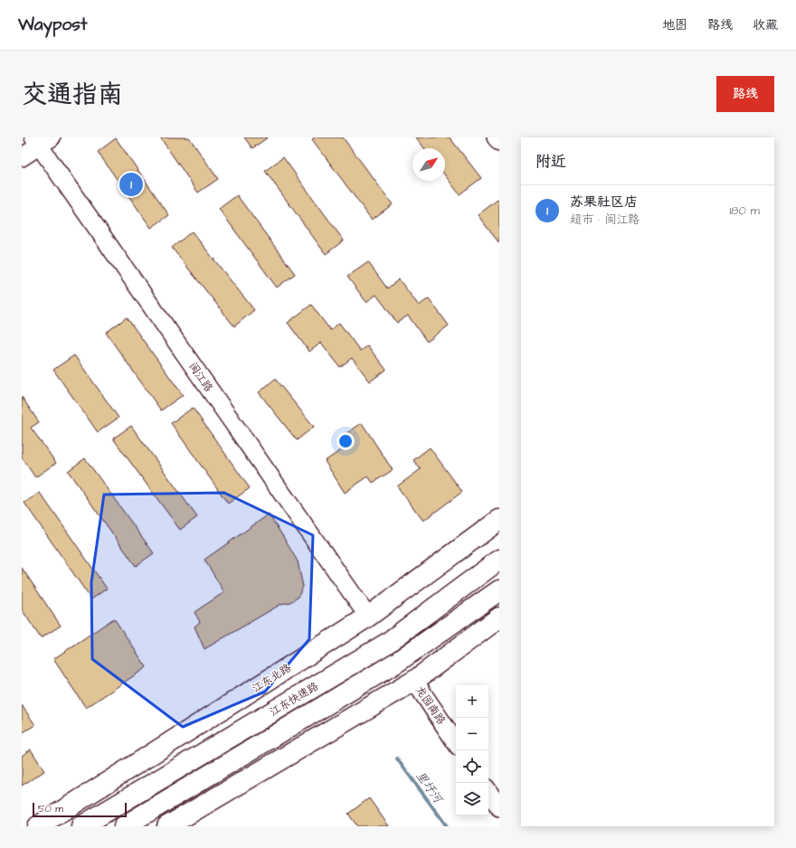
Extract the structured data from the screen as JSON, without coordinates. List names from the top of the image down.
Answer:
{
  "streets": {
    "main road": ["江东北路", "江东快速路"],
    "street": ["闽江路", "龙园南路"]
  },
  "crossings": [
    ["闽江路", "江东北路"]
  ],
  "water": ["里圩河"],
  "scale_bar": "50 m",
  "north": "top right",
  "page": {
    "header": "Waypost",
    "nav": ["地图", "路线", "收藏"],
    "title": "交通指南",
    "buttons": "路线",
    "heading": "附近",
    "pins": "1",
    "list": [
      {
        "mark": "1",
        "name": "苏果社区店",
        "note": "超市 · 闽江路",
        "value": "180 m"
      }
    ],
    "map_buttons": ["+", "−"],
    "scale": "50 m"
  }
}
